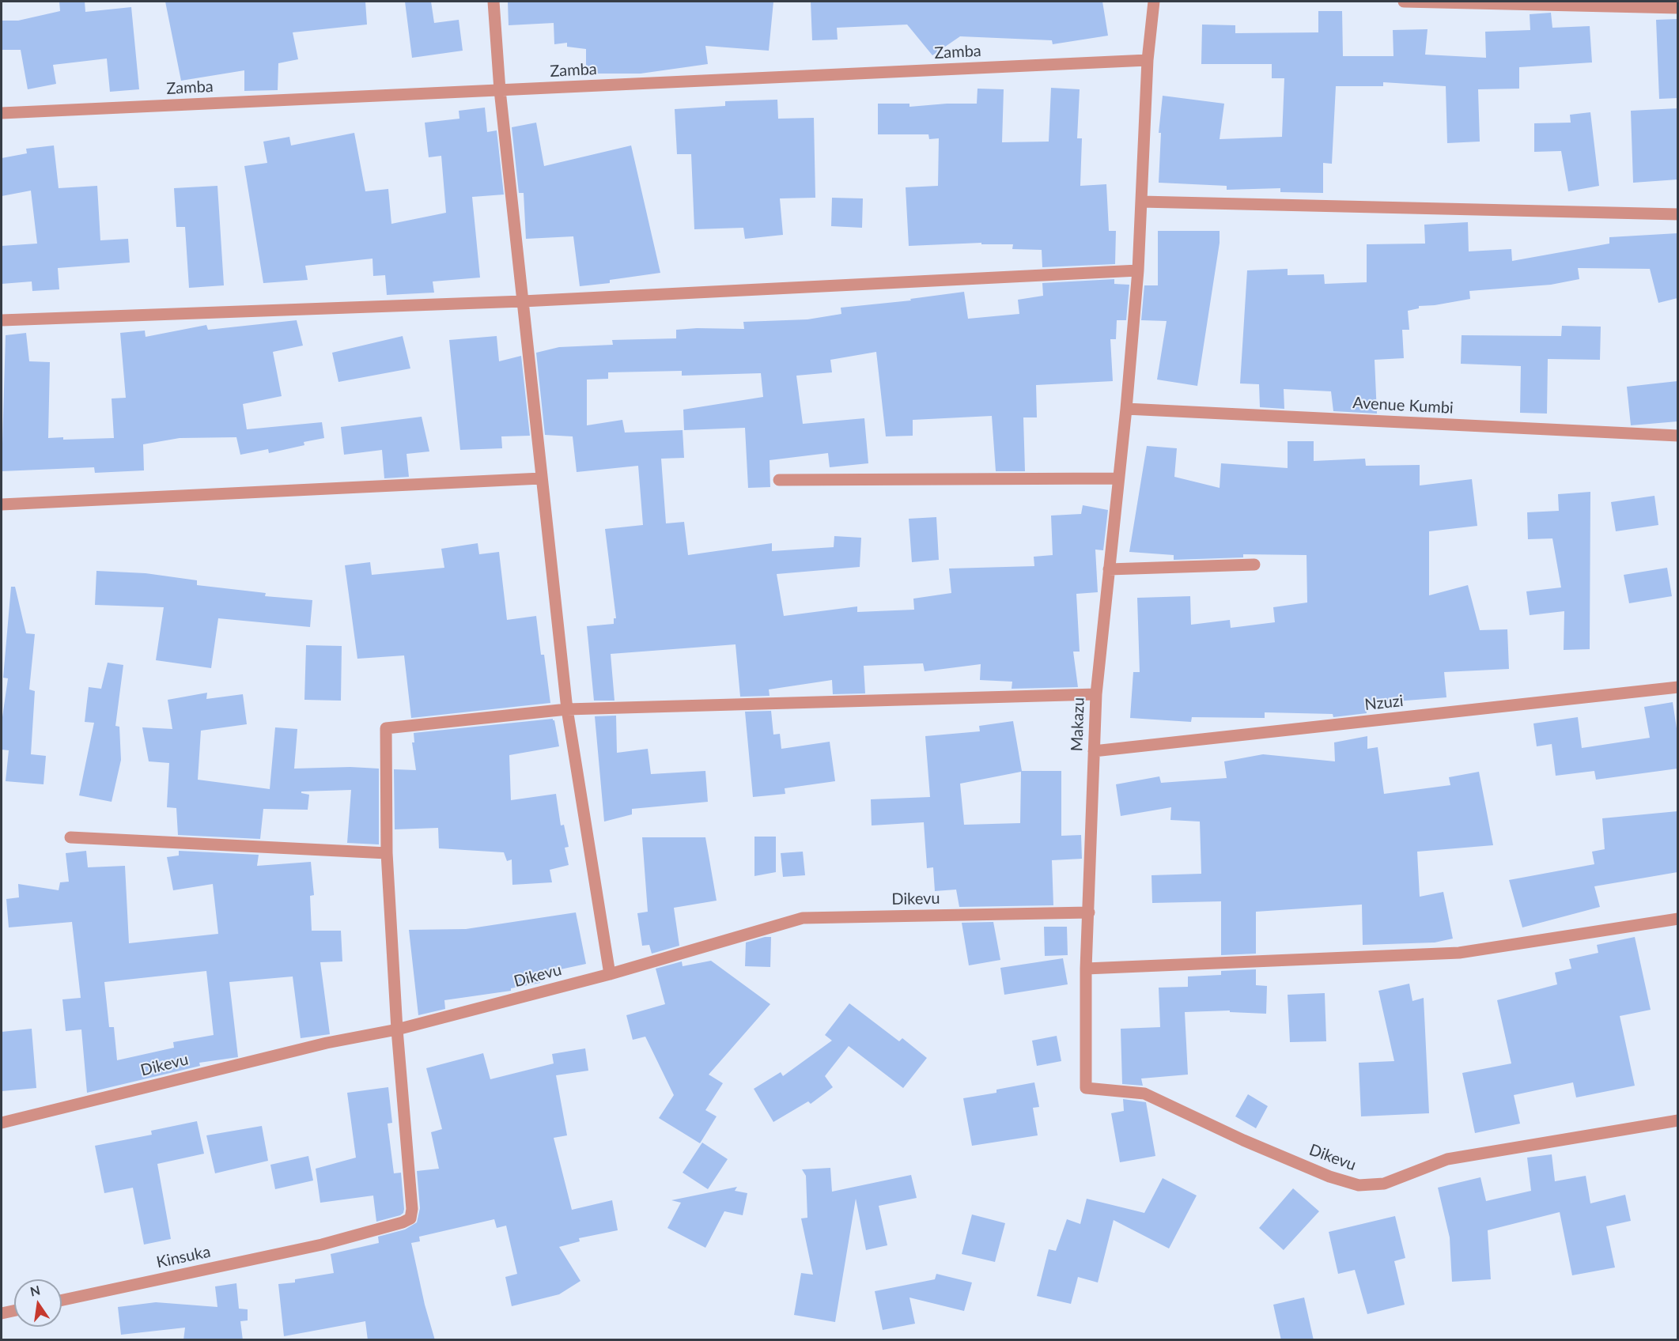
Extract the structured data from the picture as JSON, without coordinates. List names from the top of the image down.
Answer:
{
  "streets": {
    "street": [
      "Zamba",
      "Avenue Kumbi",
      "Nzuzi",
      "Makazu",
      "Dikevu",
      "Kinsuka"
    ]
  },
  "crossings": [
    ["Zamba", "Makazu"],
    ["Avenue Kumbi", "Makazu"],
    ["Nzuzi", "Makazu"],
    ["Makazu", "Dikevu"],
    ["Dikevu", "Kinsuka"]
  ],
  "north": "top"
}
